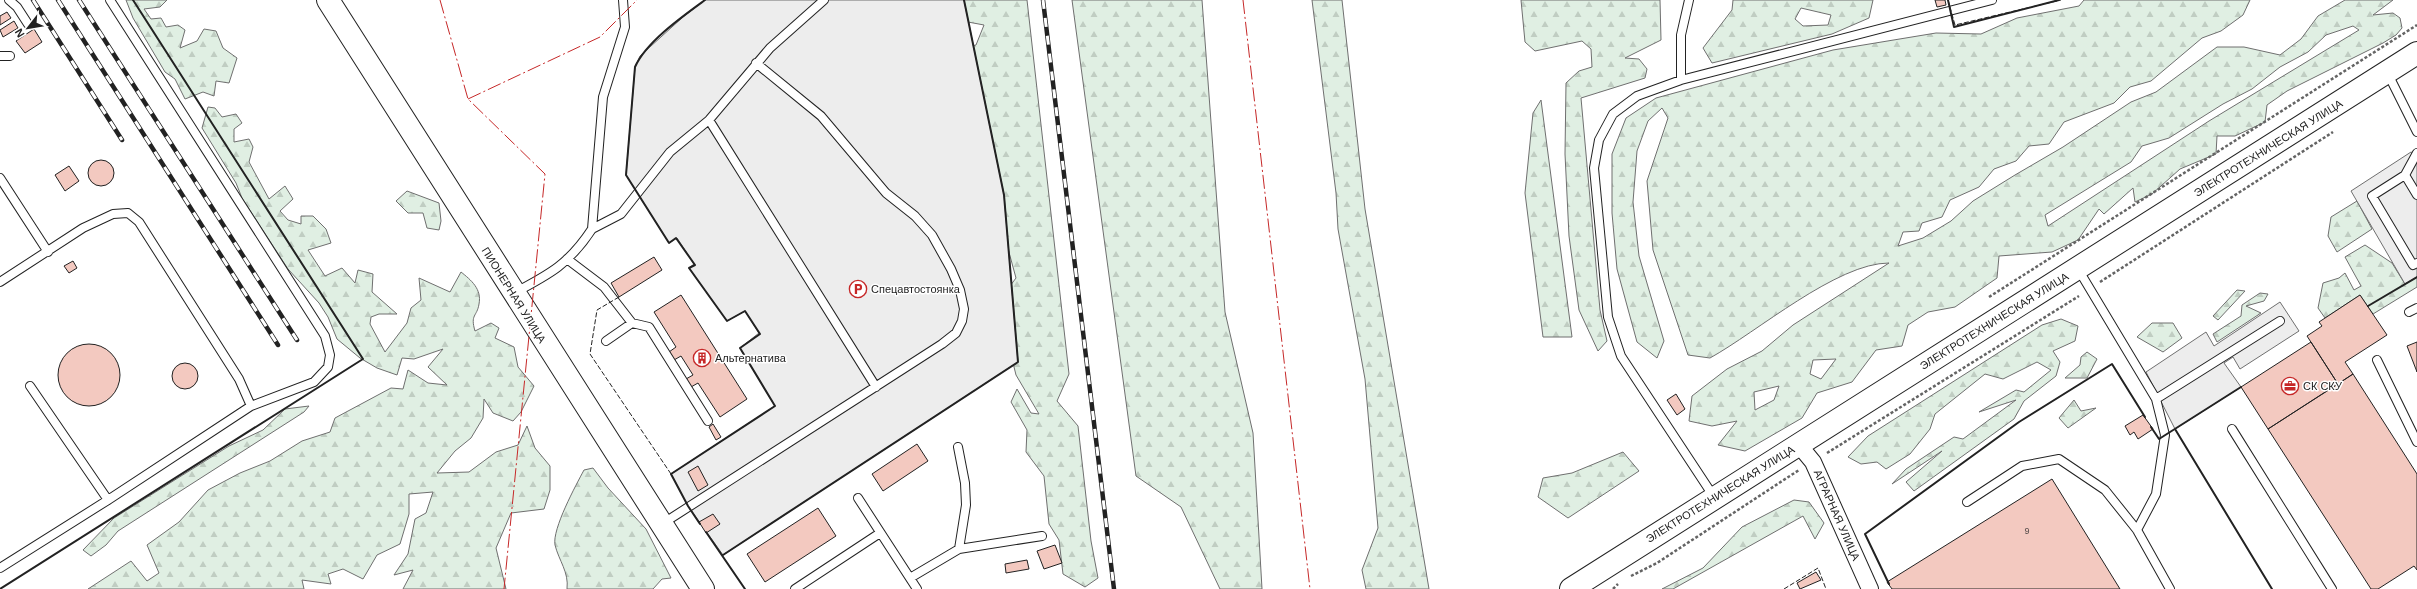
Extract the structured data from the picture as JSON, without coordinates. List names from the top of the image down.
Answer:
{
  "streets": {
    "main road": ["ЭЛЕКТРОТЕХНИЧЕСКАЯ УЛИЦА", "ПИОНЕРНАЯ УЛИЦА"],
    "street": ["АГРАРНАЯ УЛИЦА"]
  },
  "crossings": [
    ["ЭЛЕКТРОТЕХНИЧЕСКАЯ УЛИЦА", "АГРАРНАЯ УЛИЦА"]
  ],
  "places": {
    "parking": ["Спецавтостоянка"],
    "building": ["Альтернатива"],
    "office": ["СК СКУ"]
  },
  "house_numbers": ["9"],
  "north": "bottom left"
}
